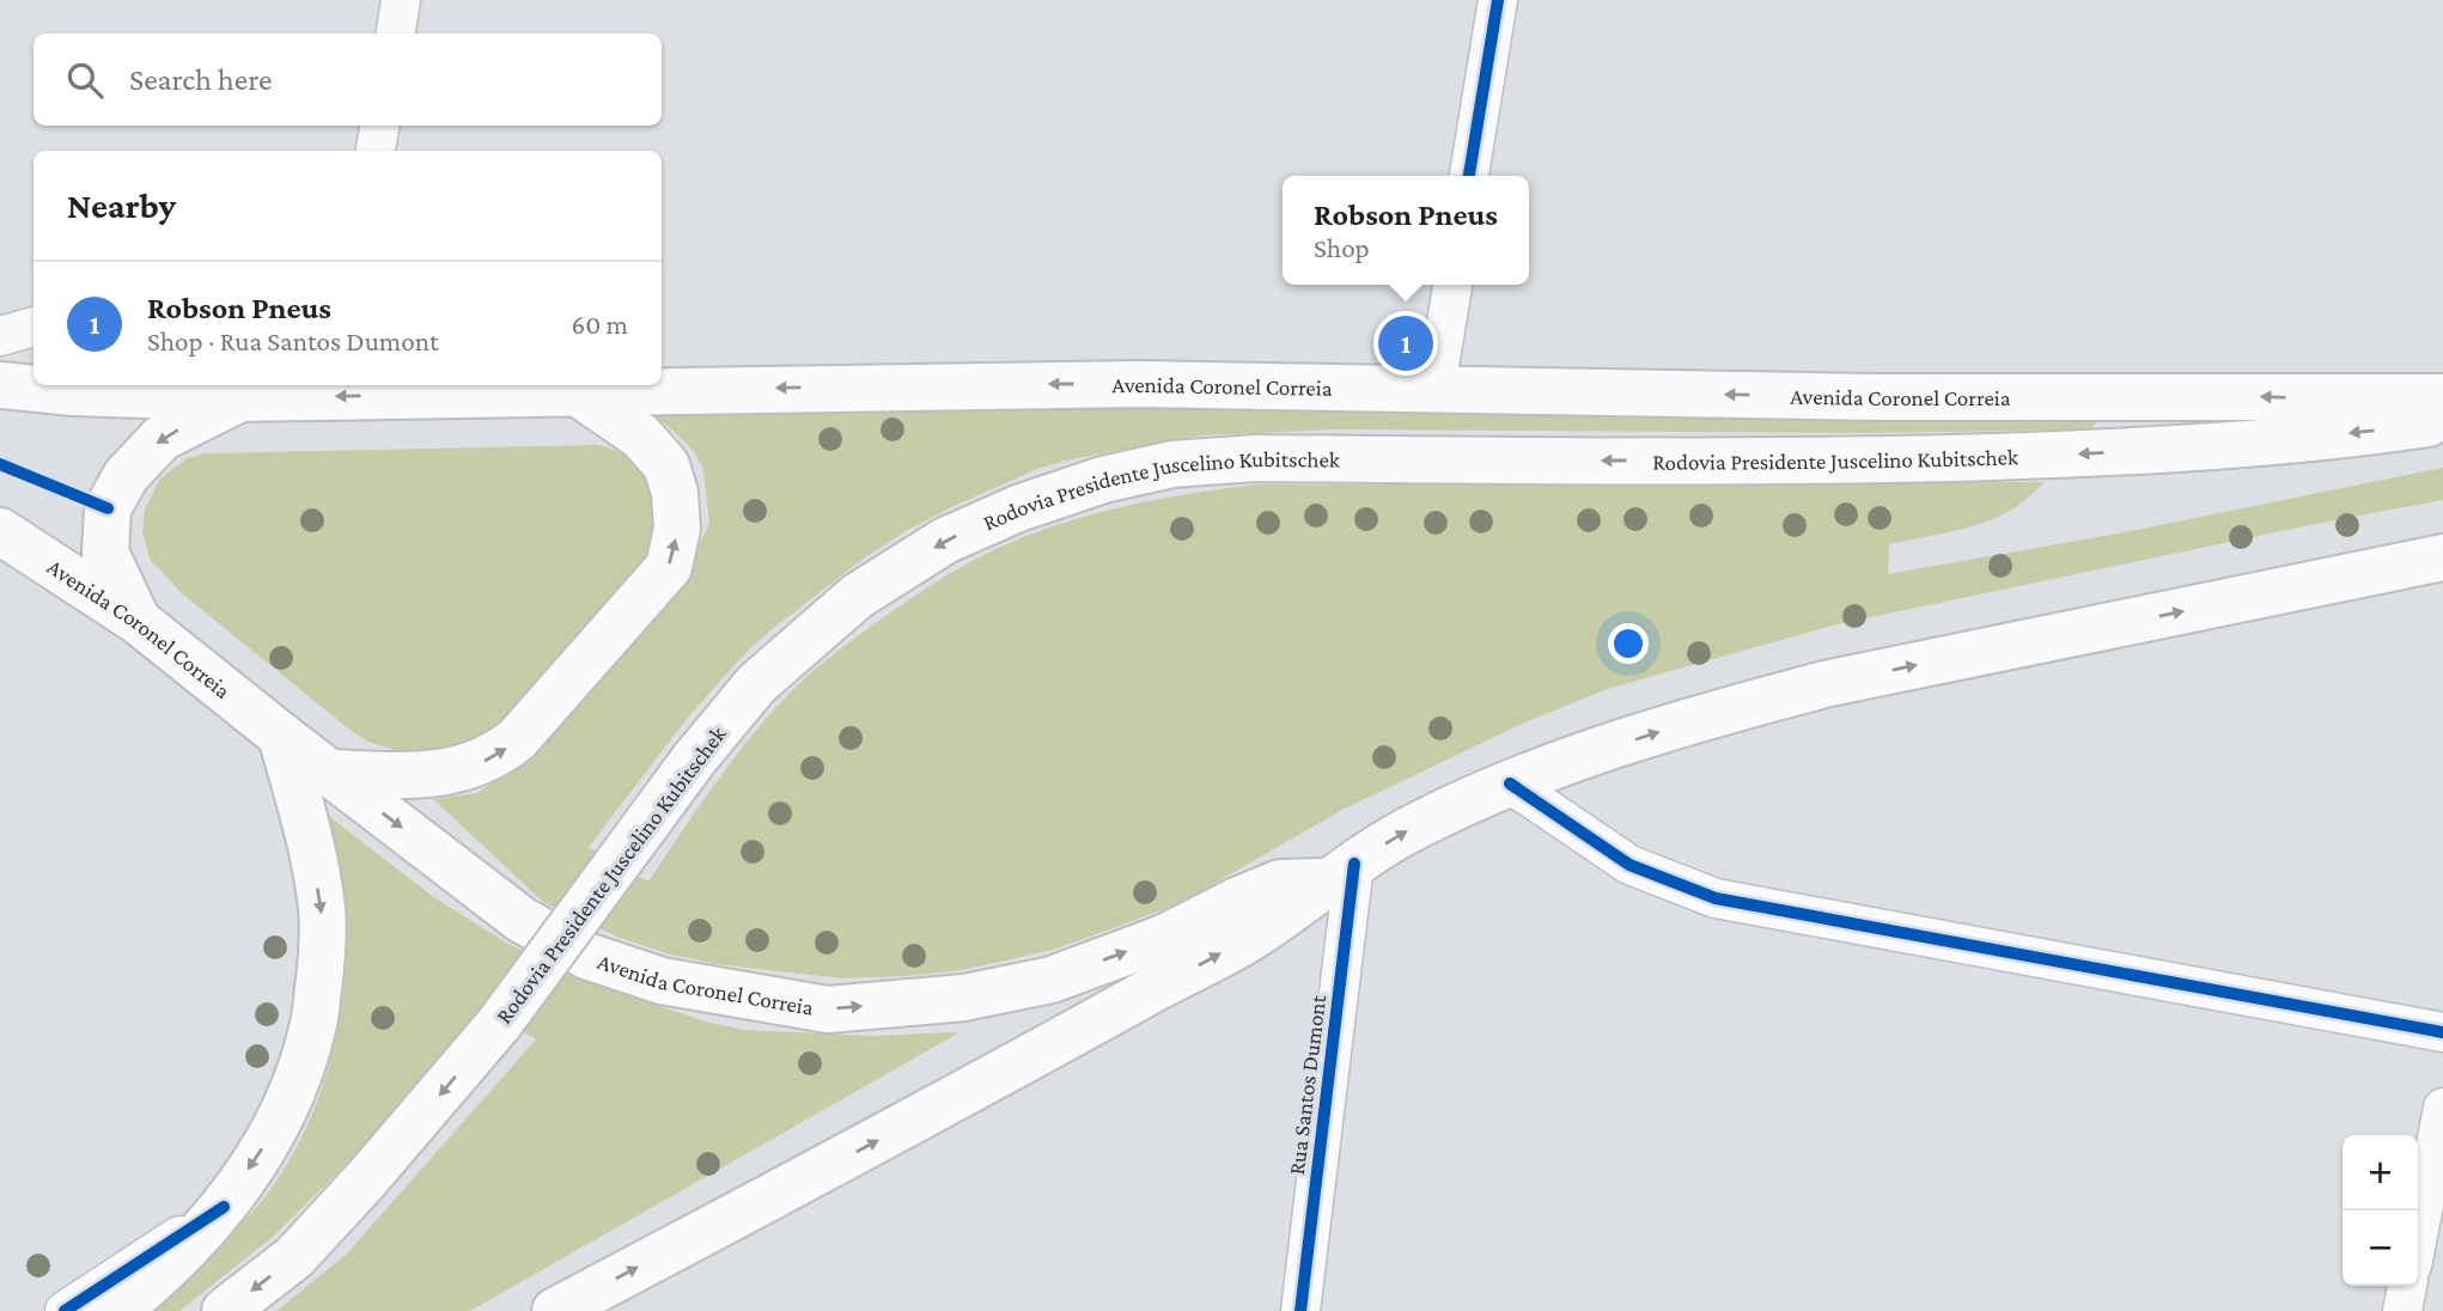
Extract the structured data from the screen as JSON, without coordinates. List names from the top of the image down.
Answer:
{
  "streets": {
    "highway": ["Avenida Coronel Correia", "Rodovia Presidente Juscelino Kubitschek"],
    "street": ["Rua Santos Dumont"]
  },
  "crossings": [
    ["Avenida Coronel Correia", "Rua Santos Dumont"]
  ],
  "page": {
    "search": "Search here",
    "heading": "Nearby",
    "popup": ["Robson Pneus", "Shop"],
    "list": [
      {
        "mark": "1",
        "name": "Robson Pneus",
        "note": "Shop · Rua Santos Dumont",
        "value": "60 m"
      }
    ],
    "pins": "1",
    "map_buttons": ["+", "−"]
  }
}
